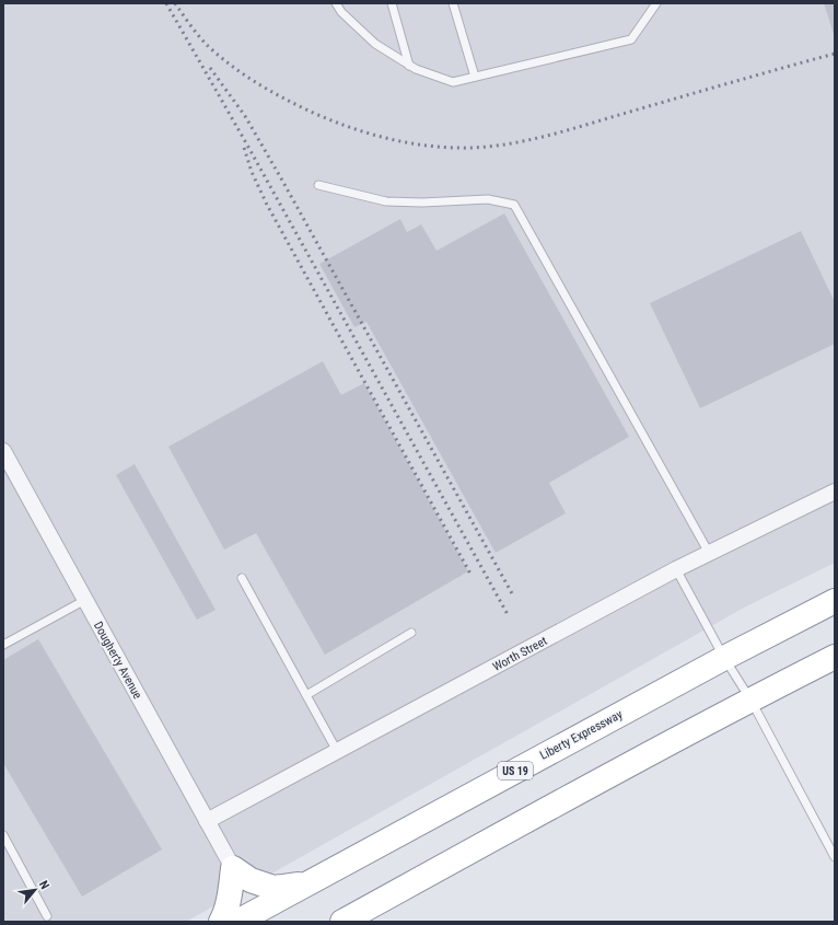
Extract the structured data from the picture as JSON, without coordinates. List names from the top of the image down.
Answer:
{
  "streets": {
    "highway": ["Liberty Expressway", "US 19"],
    "street": ["Worth Street", "Dougherty Avenue"]
  },
  "crossings": [
    ["Worth Street", "Dougherty Avenue"]
  ],
  "north": "top right"
}
